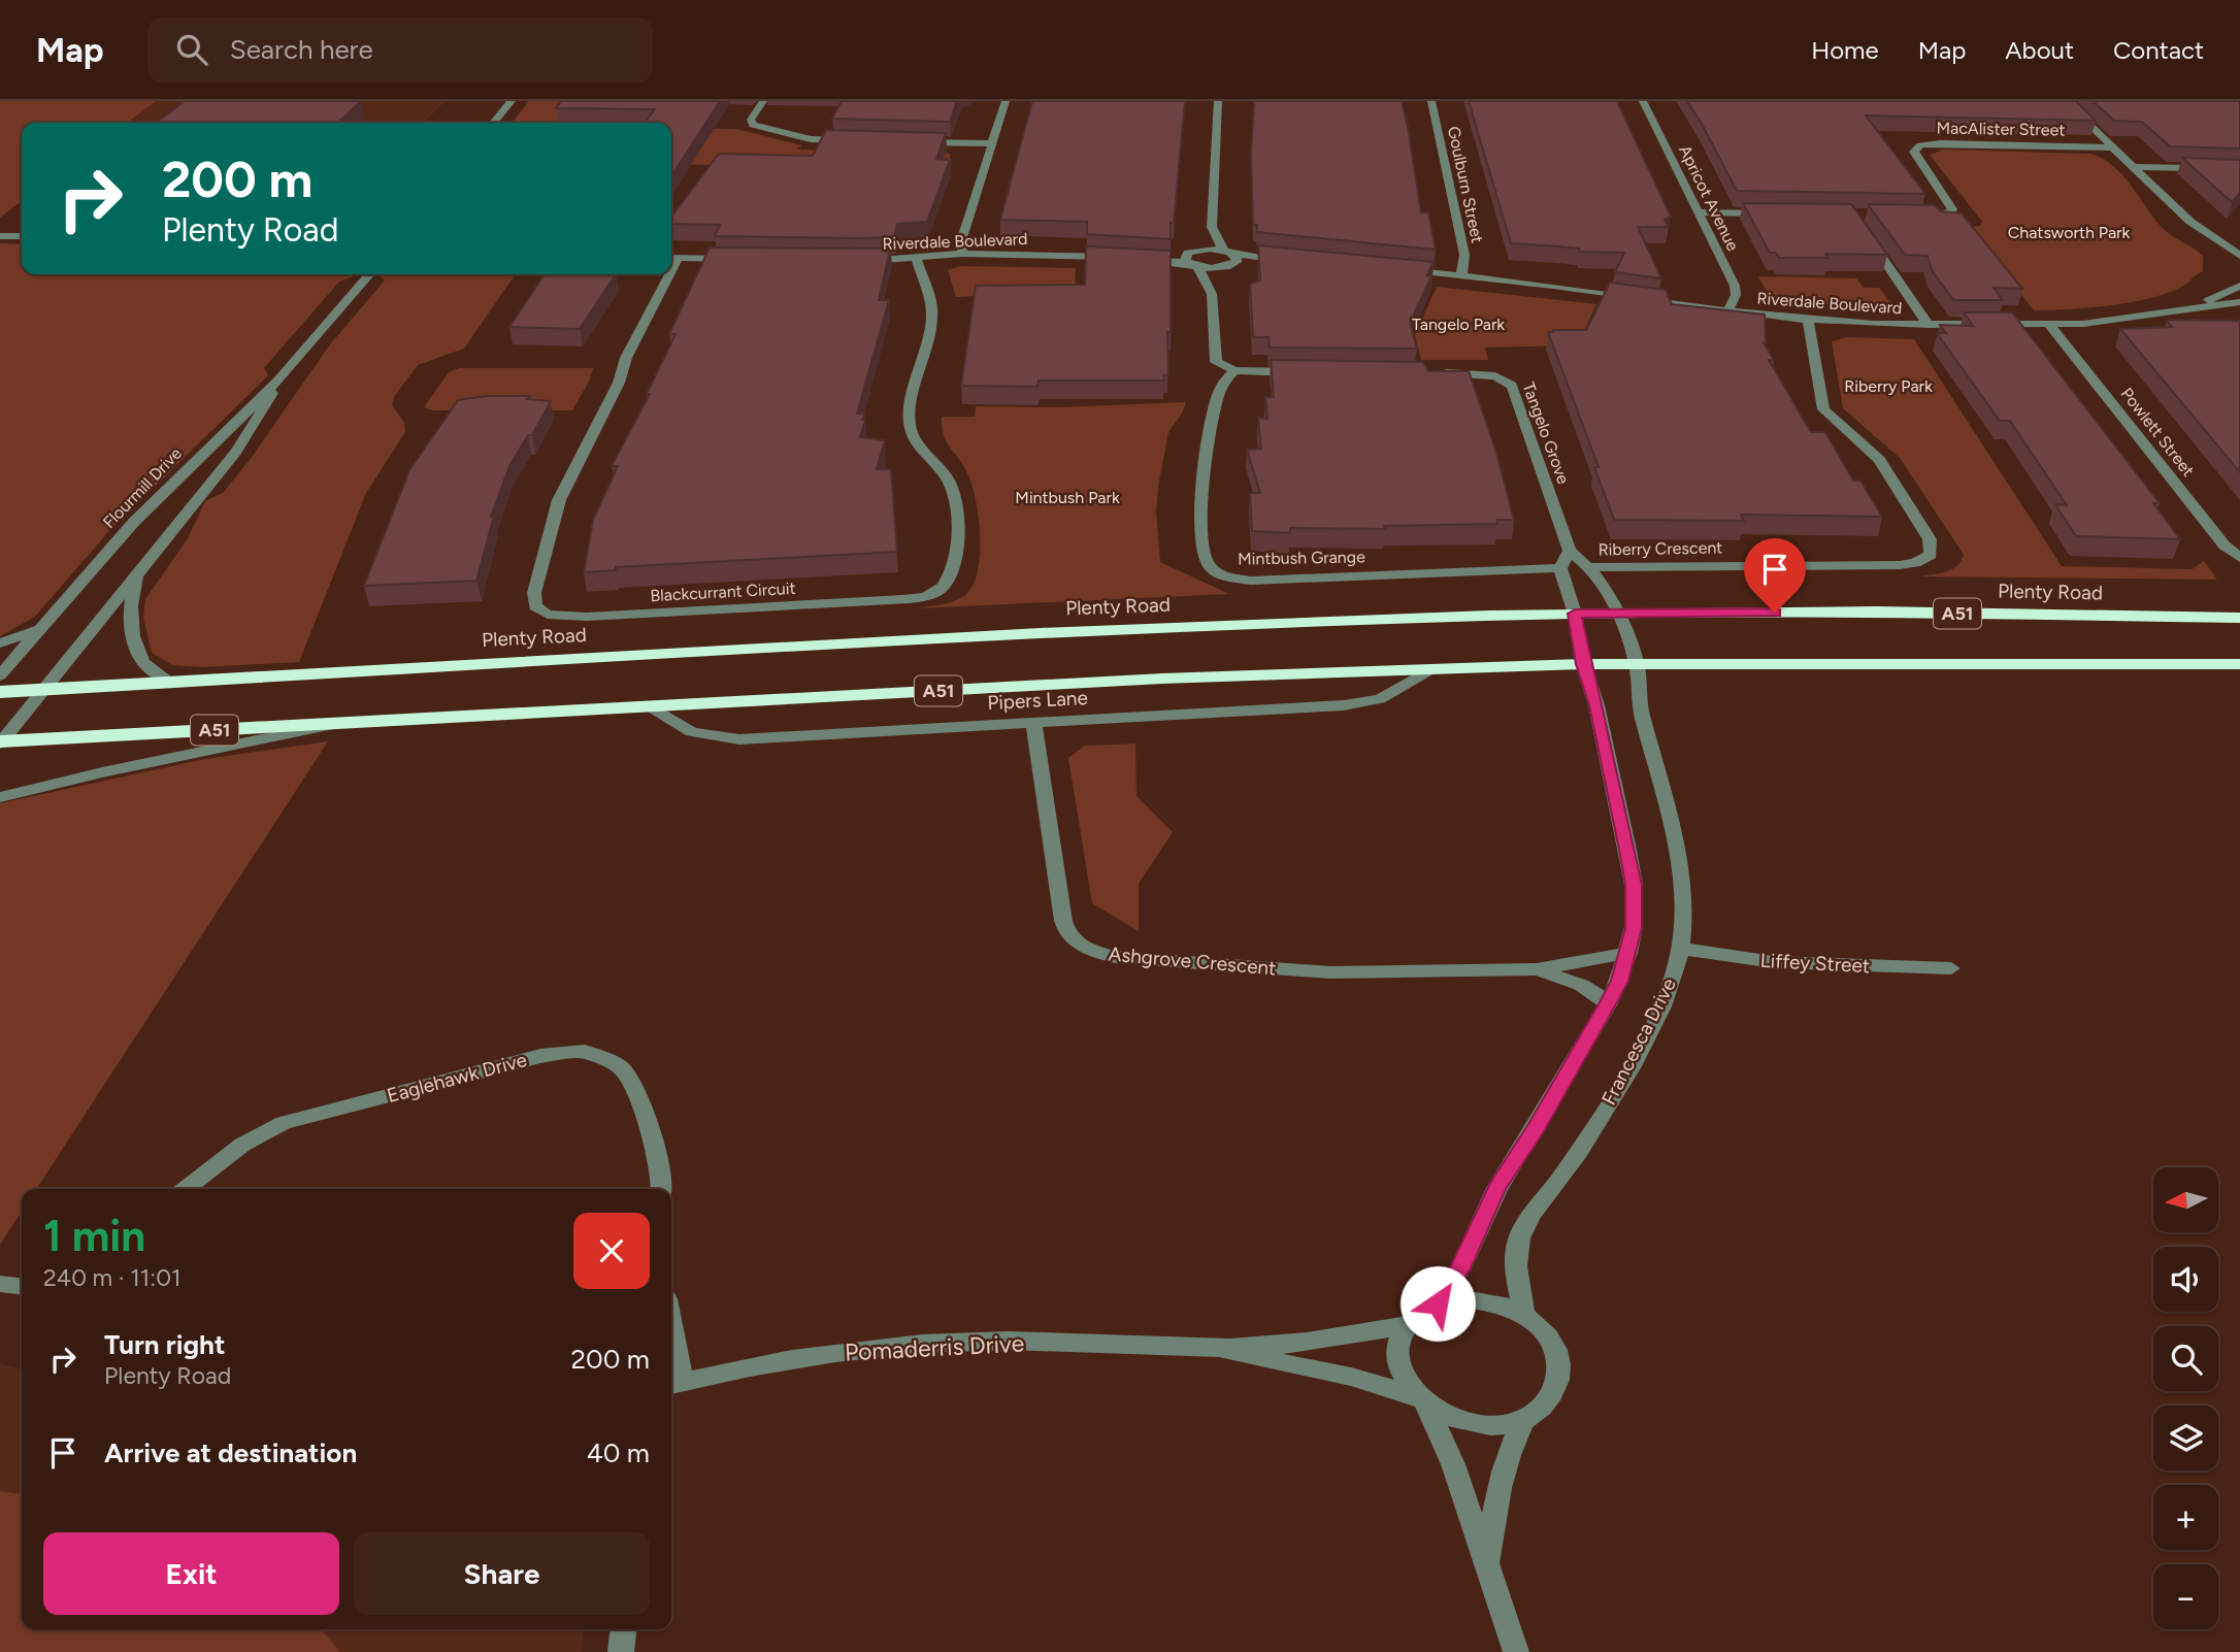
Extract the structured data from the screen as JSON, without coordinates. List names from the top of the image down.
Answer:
{
  "streets": {
    "highway": ["Plenty Road", "A51"],
    "street": [
      "MacAlister Street",
      "Goulburn Street",
      "Apricot Avenue",
      "Riverdale Boulevard",
      "Powlett Street",
      "Tangelo Grove",
      "Flourmill Drive",
      "Riberry Crescent",
      "Mintbush Grange",
      "Blackcurrant Circuit",
      "Pipers Lane",
      "Ashgrove Crescent",
      "Liffey Street",
      "Francesca Drive",
      "Eaglehawk Drive",
      "Pomaderris Drive"
    ]
  },
  "crossings": [
    ["Goulburn Street", "Riverdale Boulevard"],
    ["Apricot Avenue", "Riverdale Boulevard"],
    ["Riverdale Boulevard", "Powlett Street"],
    ["Riverdale Boulevard", "Riberry Crescent"],
    ["Riverdale Boulevard", "Blackcurrant Circuit"],
    ["Flourmill Drive", "Plenty Road"],
    ["Flourmill Drive", "A51"],
    ["A51", "Pipers Lane"],
    ["A51", "Francesca Drive"],
    ["Pipers Lane", "Ashgrove Crescent"],
    ["Liffey Street", "Francesca Drive"],
    ["Francesca Drive", "Pomaderris Drive"]
  ],
  "parks": [
    "Chatsworth Park",
    "Tangelo Park",
    "Riberry Park",
    "Mintbush Park"
  ],
  "north": "left",
  "page": {
    "header": "Map",
    "search": "Search here",
    "nav": [
      "Home",
      "Map",
      "About",
      "Contact"
    ],
    "turn": ["200 m", "Plenty Road"],
    "map_buttons": ["+", "−"],
    "heading": ["1 min", "240 m · 11:01"],
    "list": [
      {
        "name": "Turn right",
        "note": "Plenty Road",
        "value": "200 m"
      },
      {
        "name": "Arrive at destination",
        "value": "40 m"
      }
    ],
    "buttons": ["Exit", "Share"]
  }
}
